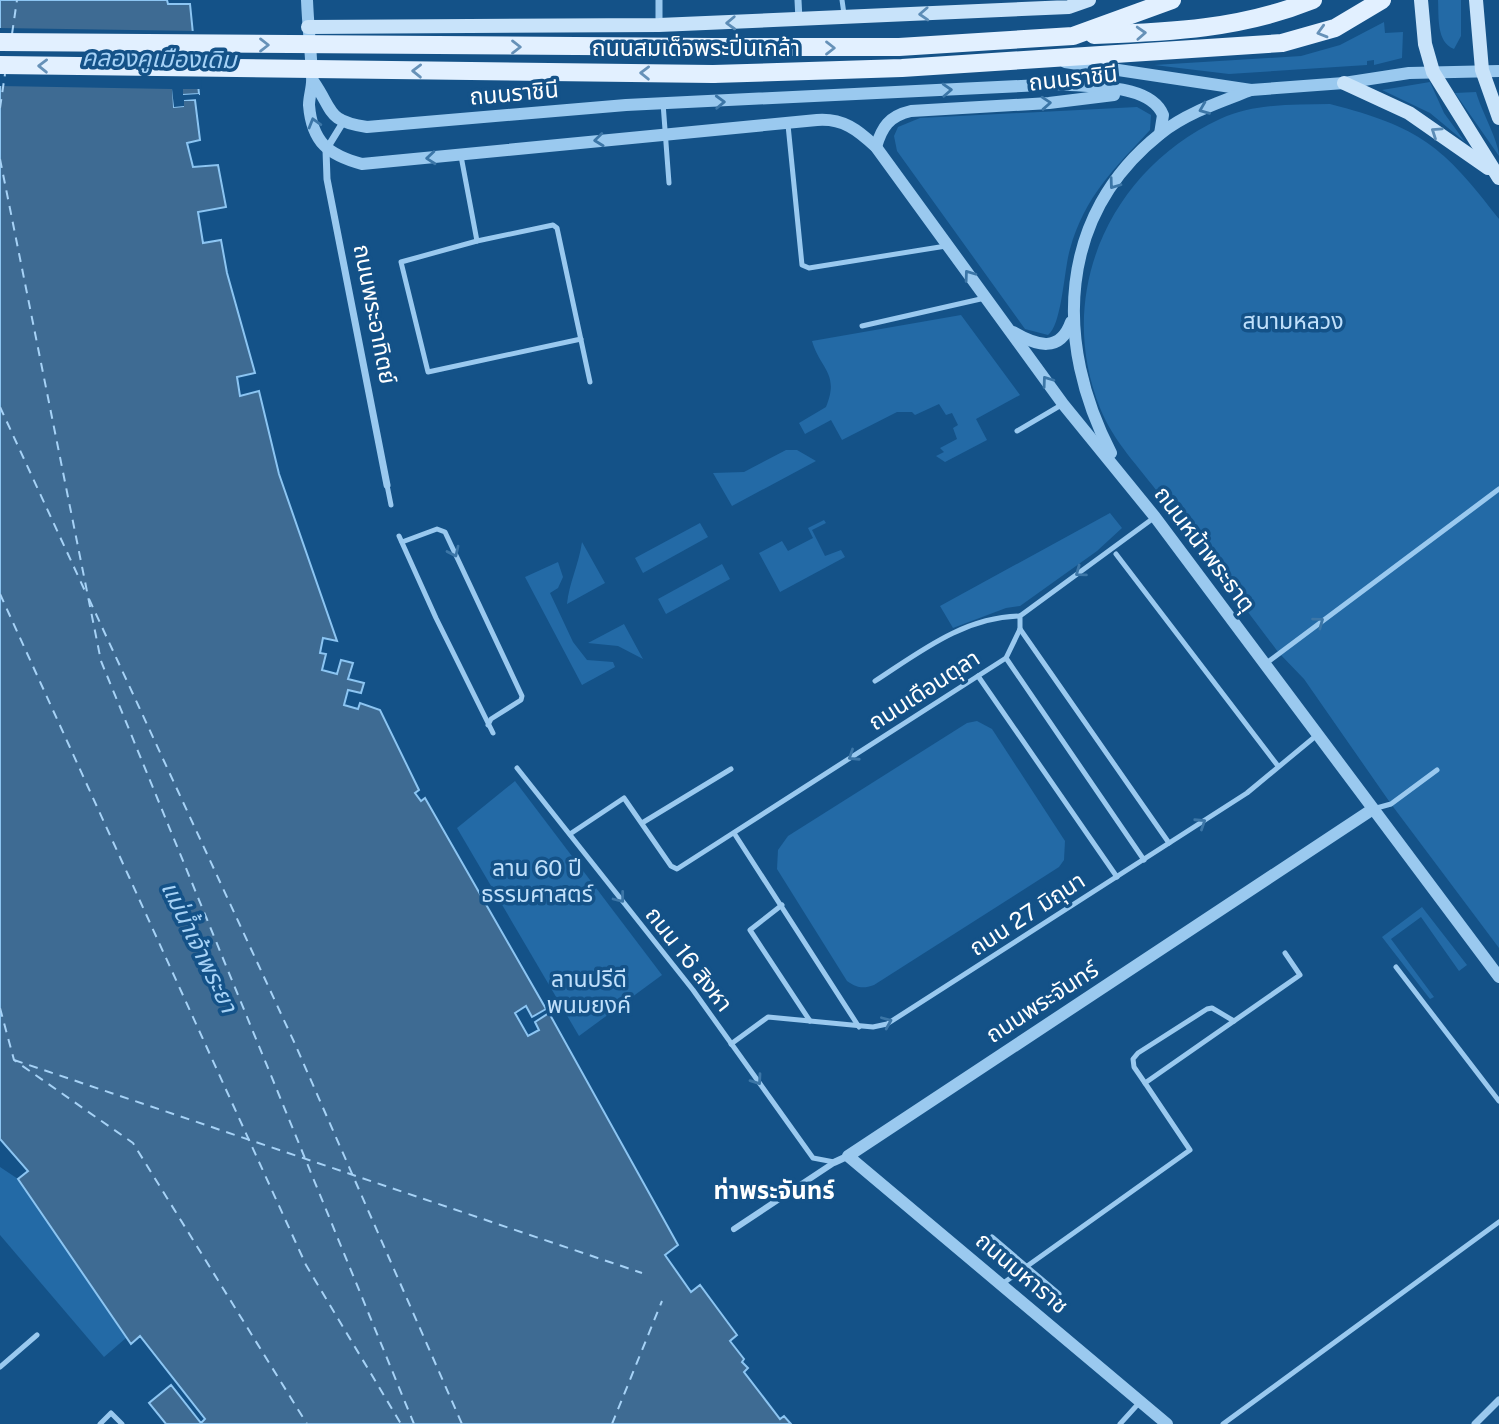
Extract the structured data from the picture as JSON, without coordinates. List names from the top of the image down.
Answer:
{
  "streets": {
    "main road": ["ถนนสมเด็จพระปิ่นเกล้า"],
    "street": [
      "ถนนราชินี",
      "ถนนพระอาทิตย์",
      "ถนนหน้าพระธาตุ",
      "ถนนพระจันทร์",
      "ถนนมหาราช"
    ],
    "lane": ["ถนนเดือนตุลา", "ถนน 27 มิถุนา", "ถนน 16 สิงหา"]
  },
  "crossings": [
    ["ถนนสมเด็จพระปิ่นเกล้า", "ถนนราชินี"],
    ["ถนนราชินี", "ถนนหน้าพระธาตุ"],
    ["ถนนหน้าพระธาตุ", "ถนน 27 มิถุนา"],
    ["ถนนหน้าพระธาตุ", "ถนนพระจันทร์"],
    ["ถนน 27 มิถุนา", "ถนน 16 สิงหา"],
    ["ถนน 16 สิงหา", "ถนนพระจันทร์"],
    ["ถนนพระจันทร์", "ถนนมหาราช"]
  ],
  "one_way": [
    "ถนนราชินี",
    "ถนนเดือนตุลา",
    "ถนน 27 มิถุนา",
    "ถนน 16 สิงหา"
  ],
  "districts": ["ท่าพระจันทร์"],
  "water": ["คลองคูเมืองเดิม", "แม่น้ำเจ้าพระยา"],
  "parks": ["สนามหลวง", "ลาน 60 ปี ธรรมศาสตร์", "ลานปรีดี พนมยงค์"]
}
